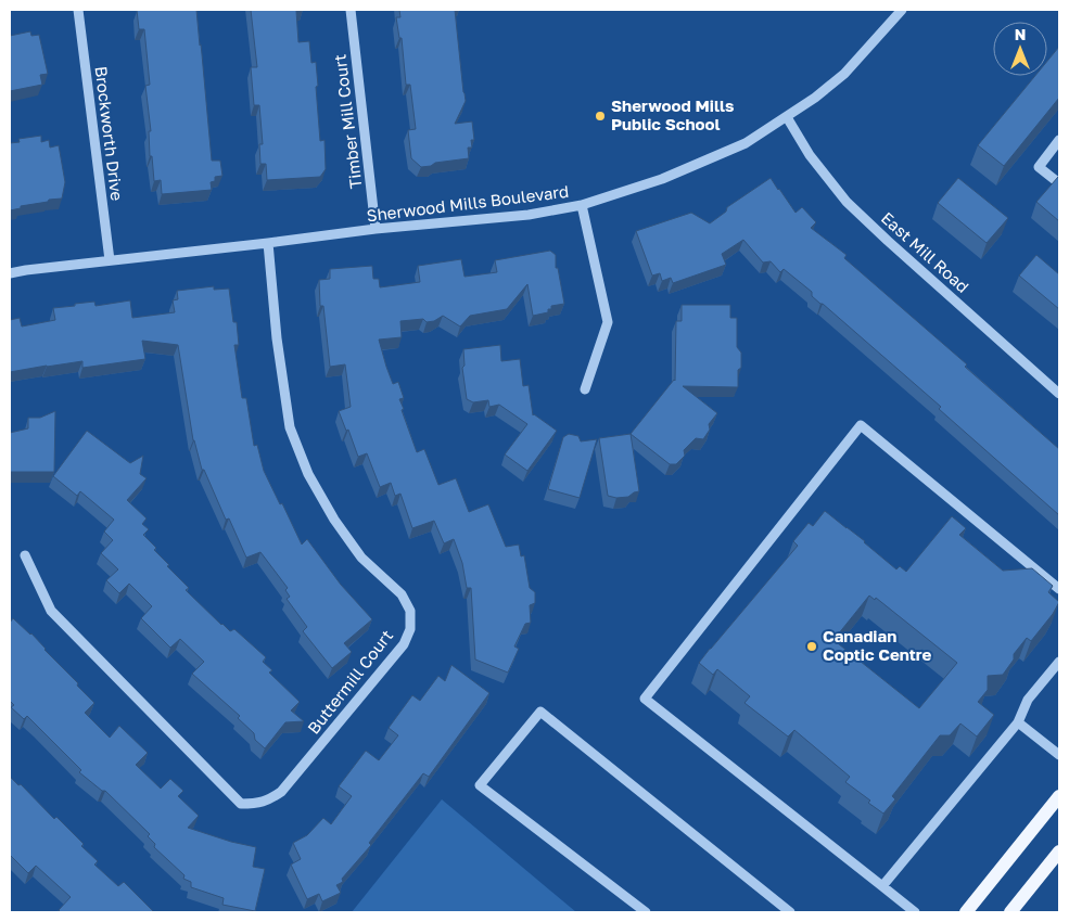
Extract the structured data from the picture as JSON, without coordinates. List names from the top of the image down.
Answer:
{
  "streets": {
    "street": [
      "Timber Mill Court",
      "Brockworth Drive",
      "Sherwood Mills Boulevard",
      "East Mill Road",
      "Buttermill Court"
    ]
  },
  "crossings": [
    ["Timber Mill Court", "Sherwood Mills Boulevard"],
    ["Brockworth Drive", "Sherwood Mills Boulevard"],
    ["Sherwood Mills Boulevard", "East Mill Road"],
    ["Sherwood Mills Boulevard", "Buttermill Court"]
  ],
  "places": ["Sherwood Mills Public School", "Canadian Coptic Centre"],
  "north": "top"
}
